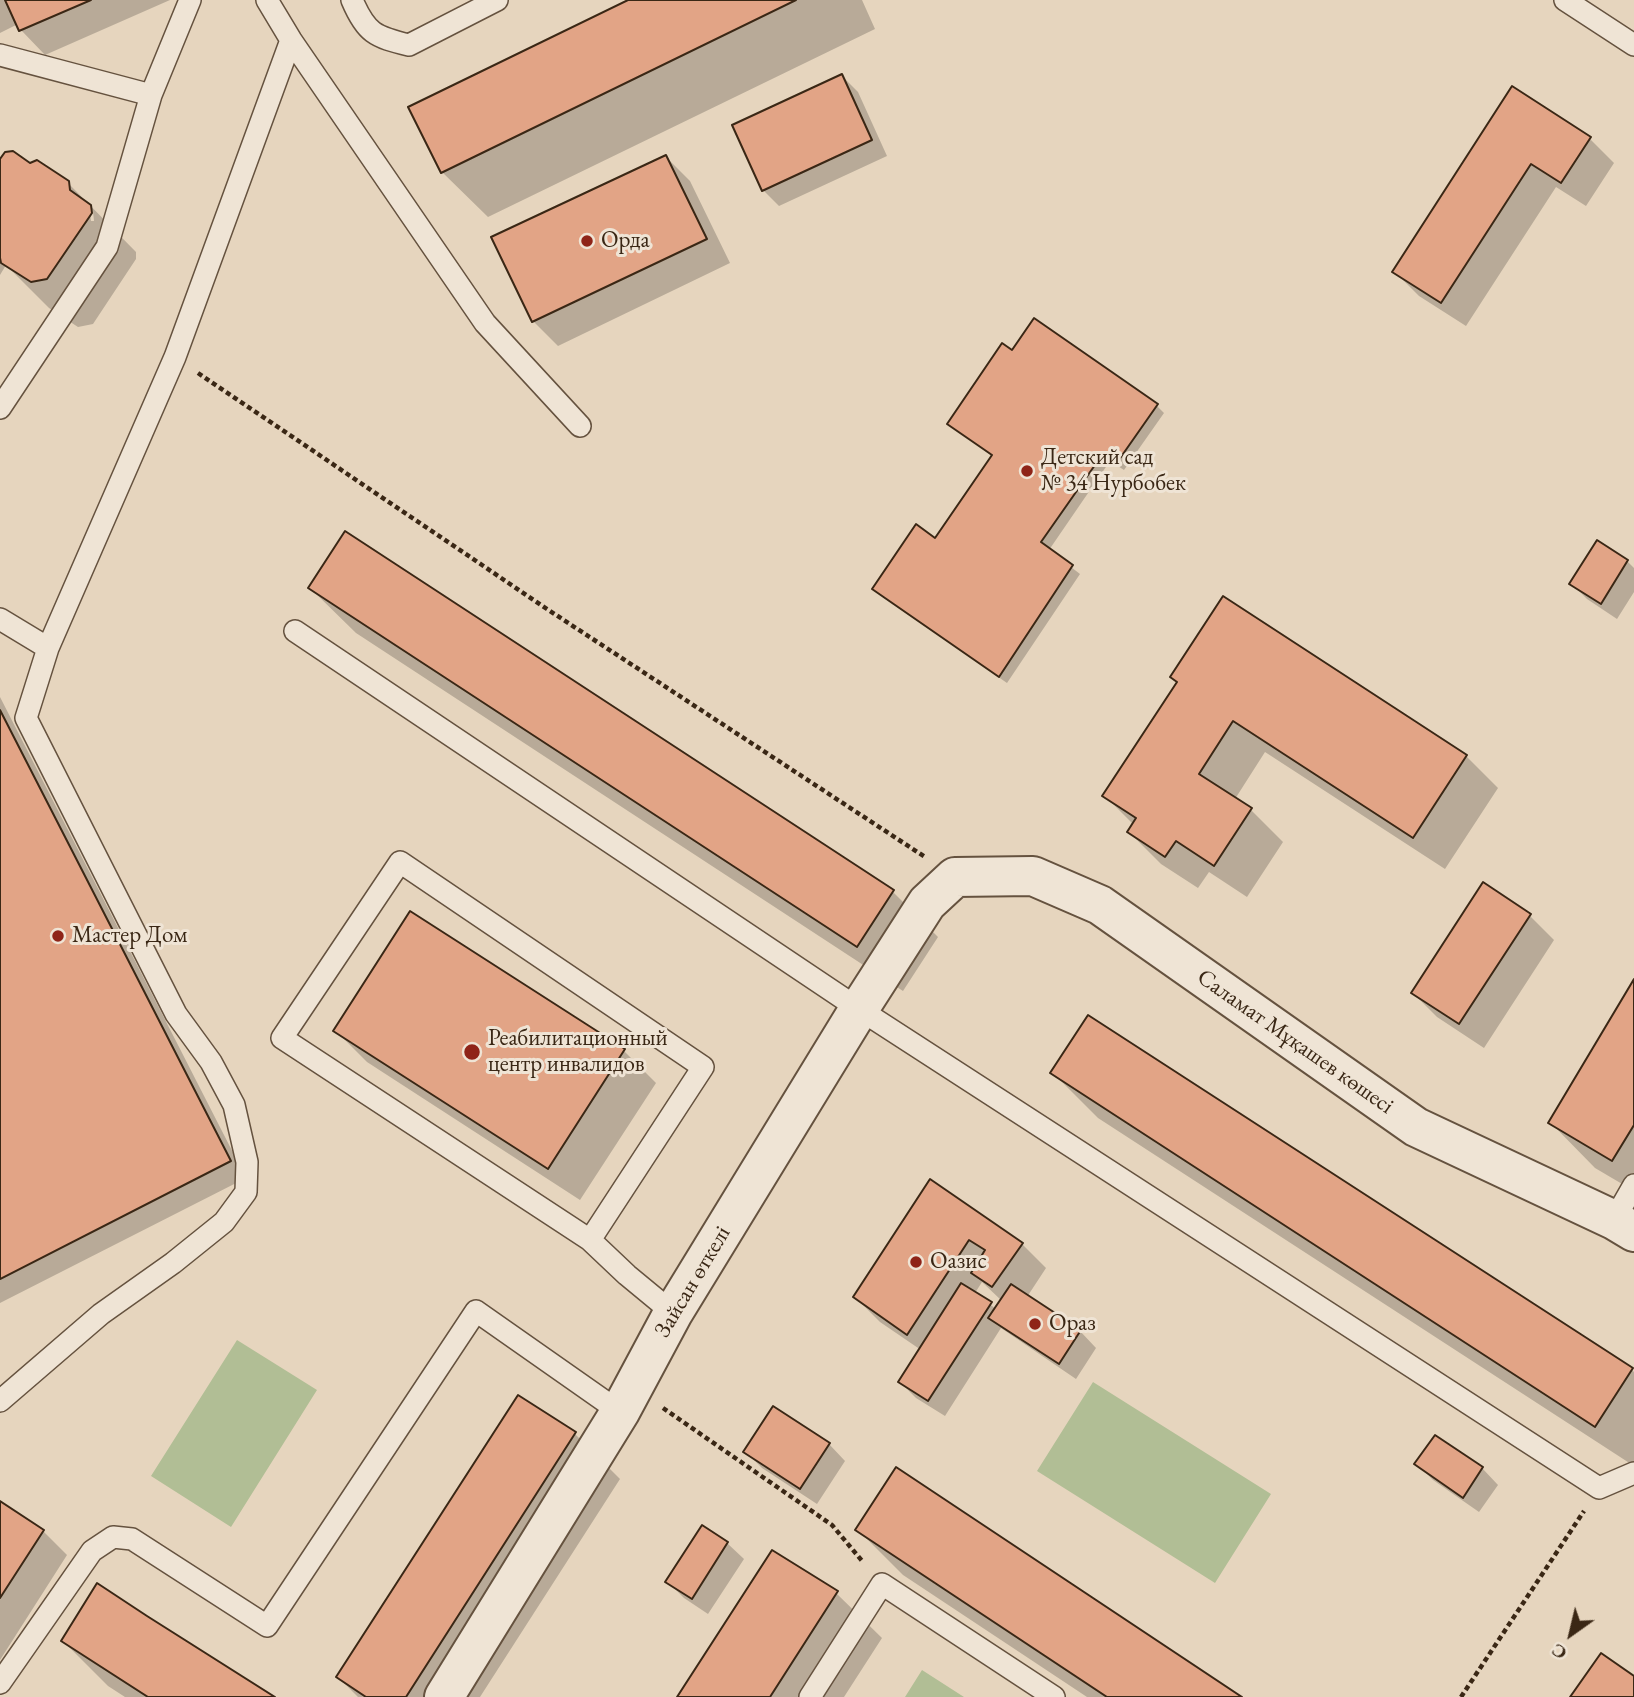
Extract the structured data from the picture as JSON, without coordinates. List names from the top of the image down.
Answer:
{
  "streets": {
    "street": ["Саламат Мұқашев көшесі", "Зайсан өткелі"]
  },
  "crossings": [
    ["Саламат Мұқашев көшесі", "Зайсан өткелі"]
  ],
  "places": [
    "Орда",
    "Детский сад № 34 Нурбобек",
    "Мастер Дом",
    "Реабилитационный центр инвалидов",
    "Оазис",
    "Ораз"
  ],
  "north": "bottom left"
}
